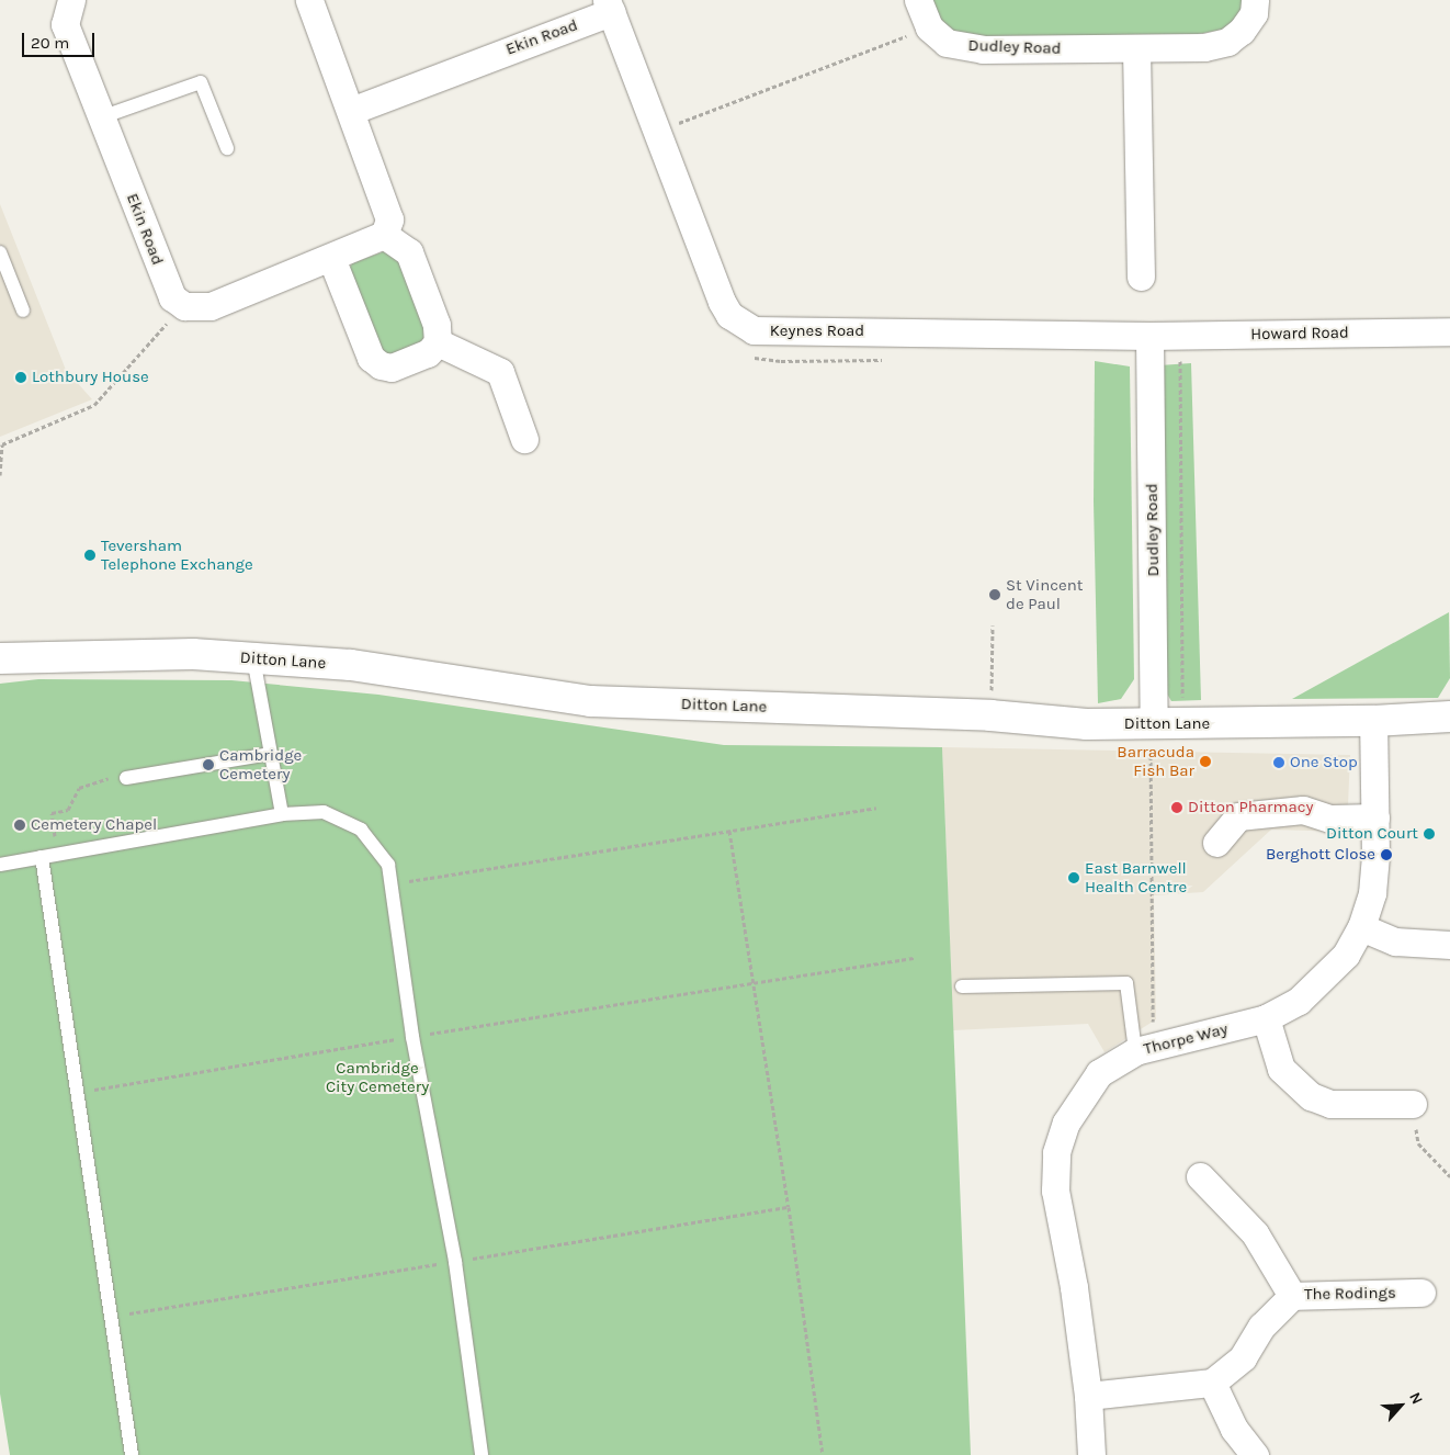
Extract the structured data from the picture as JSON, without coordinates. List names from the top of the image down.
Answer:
{
  "streets": {
    "main road": ["Ditton Lane"],
    "street": [
      "Ekin Road",
      "Dudley Road",
      "Keynes Road",
      "Howard Road",
      "Thorpe Way",
      "The Rodings"
    ]
  },
  "crossings": [
    ["Ekin Road", "Keynes Road"],
    ["Dudley Road", "Keynes Road"],
    ["Dudley Road", "Howard Road"],
    ["Dudley Road", "Ditton Lane"],
    ["Keynes Road", "Howard Road"],
    ["Ditton Lane", "Thorpe Way"]
  ],
  "parks": ["Cambridge City Cemetery"],
  "places": [
    "Lothbury House",
    "Teversham Telephone Exchange",
    "St Vincent de Paul",
    "Barracuda Fish Bar",
    "One Stop",
    "Cambridge Cemetery",
    "Ditton Pharmacy",
    "Cemetery Chapel",
    "Ditton Court",
    "Berghott Close",
    "East Barnwell Health Centre"
  ],
  "scale_bar": "20 m",
  "north": "top right"
}
